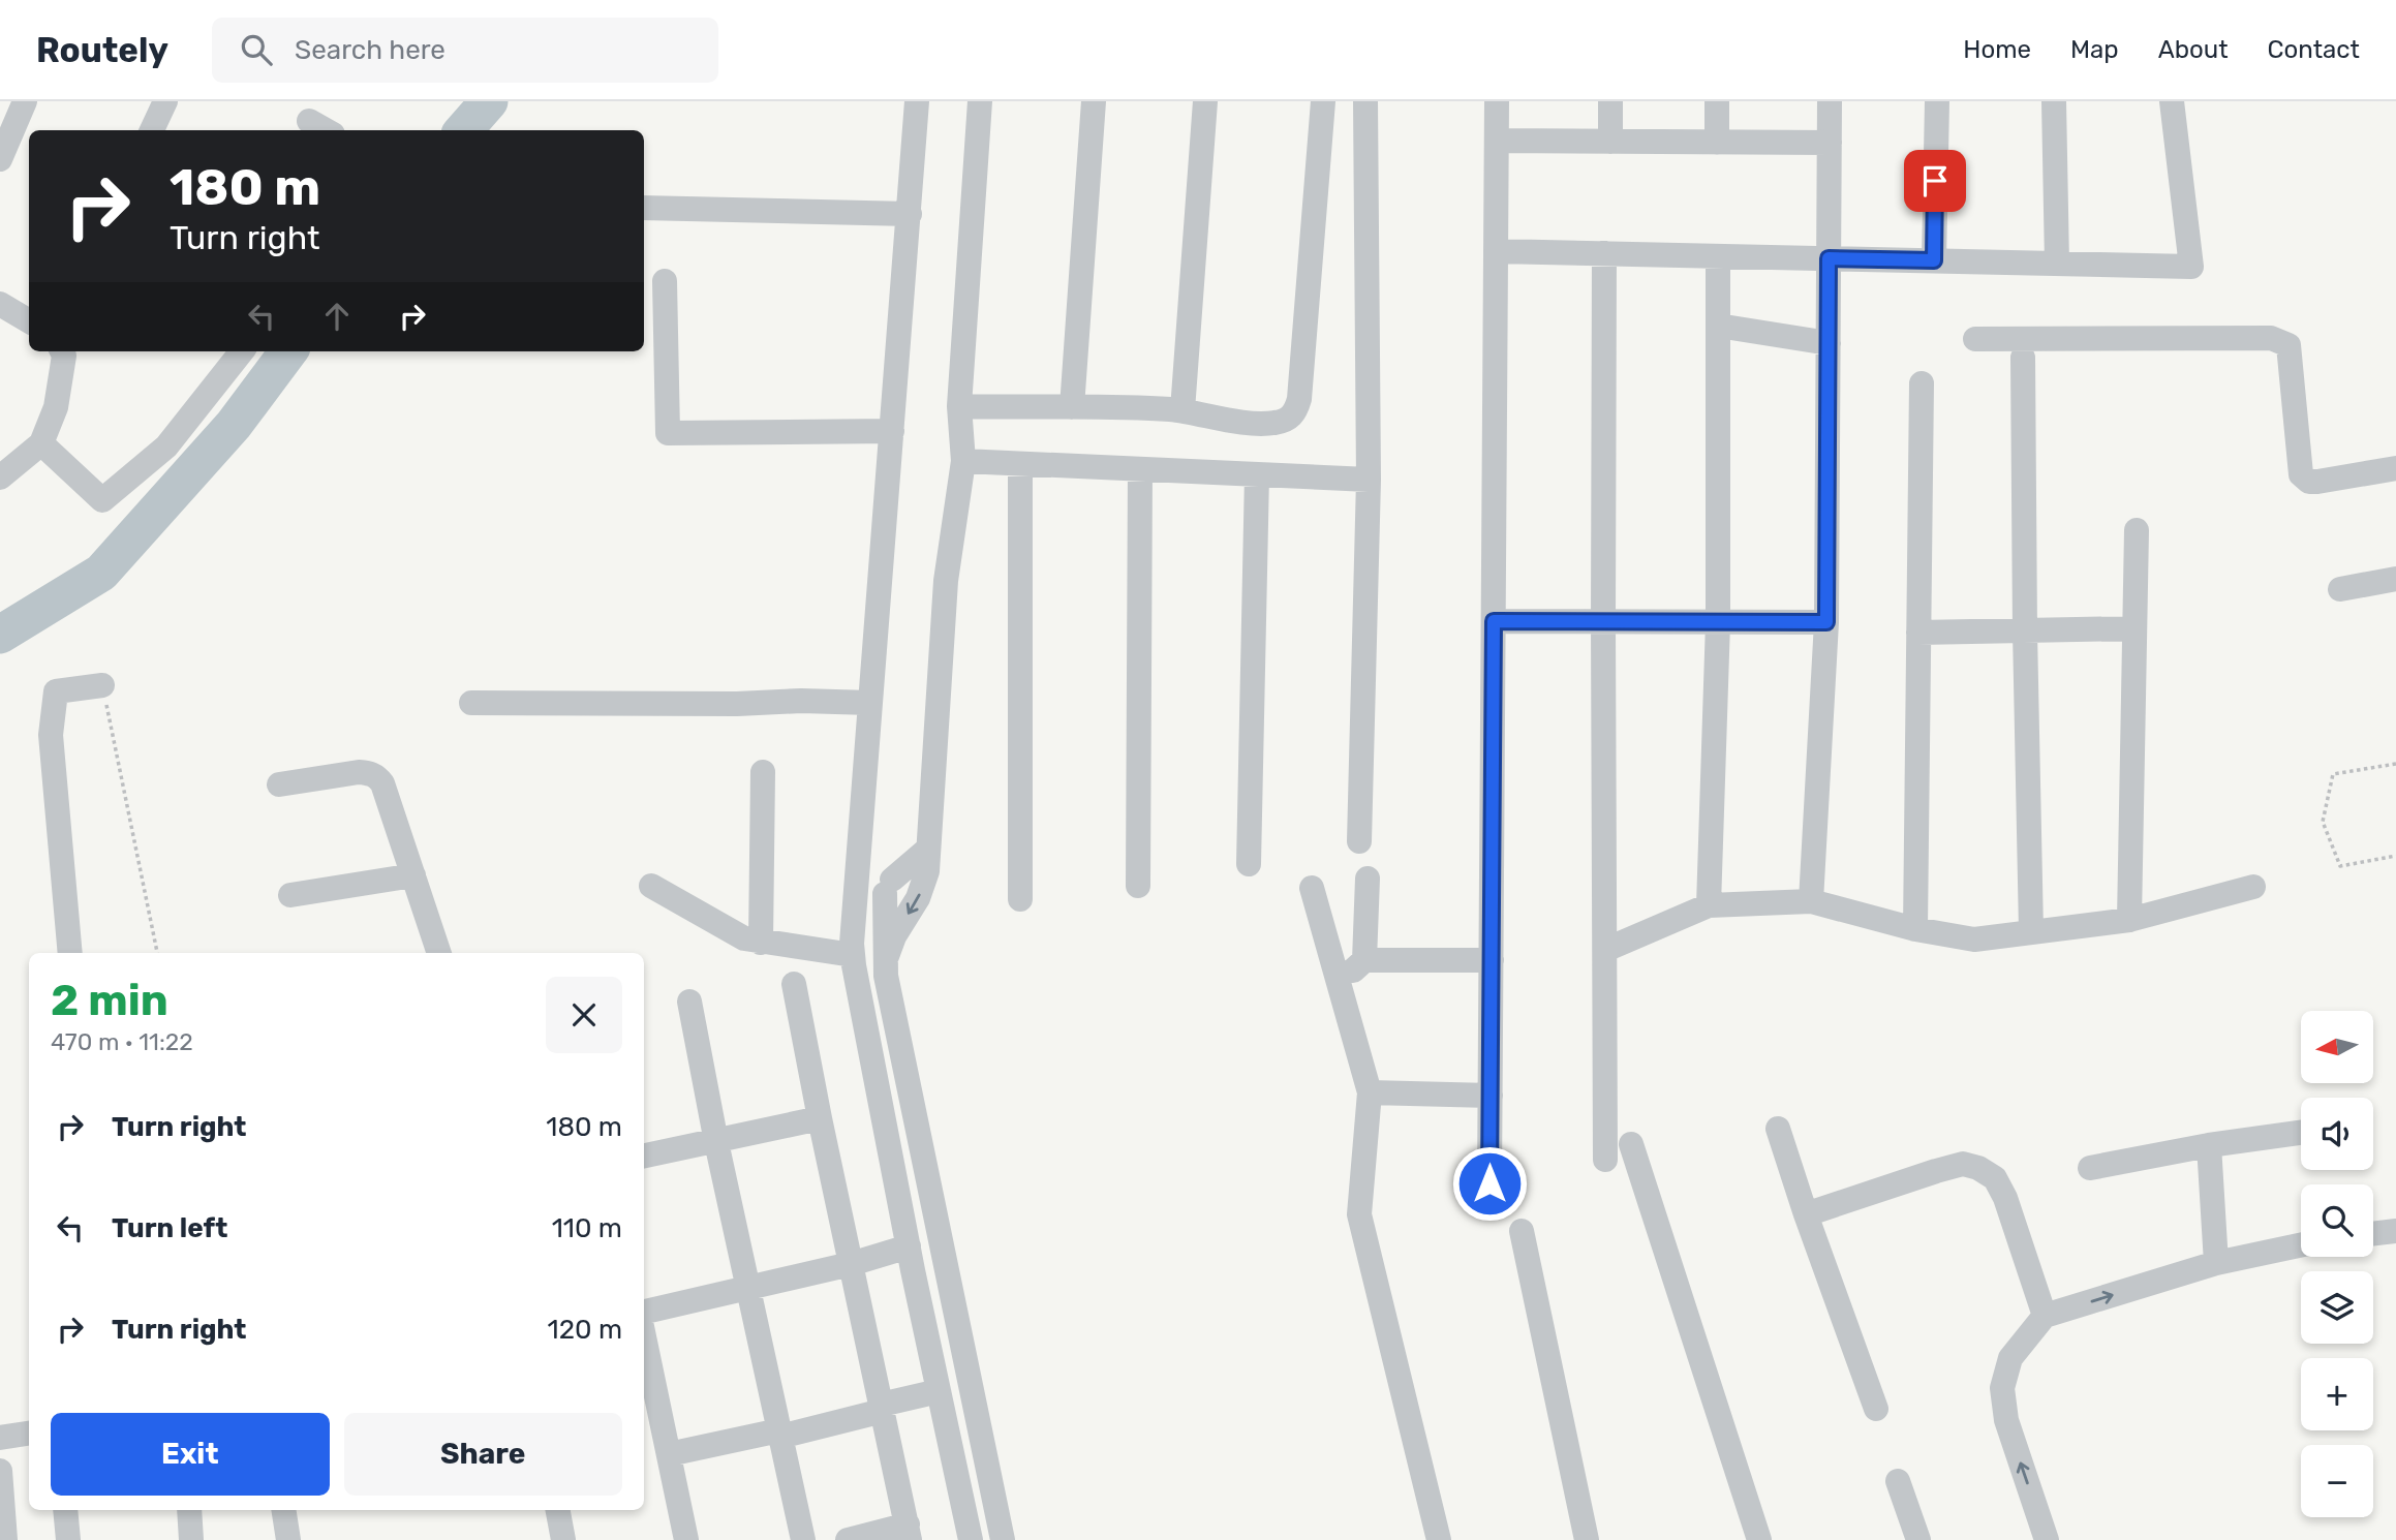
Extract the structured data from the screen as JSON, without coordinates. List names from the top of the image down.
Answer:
{
  "north": "left",
  "page": {
    "header": "Routely",
    "search": "Search here",
    "nav": [
      "Home",
      "Map",
      "About",
      "Contact"
    ],
    "turn": ["180 m", "Turn right"],
    "heading": ["2 min", "470 m · 11:22"],
    "map_buttons": ["+", "−"],
    "list": [
      {
        "name": "Turn right",
        "value": "180 m"
      },
      {
        "name": "Turn left",
        "value": "110 m"
      },
      {
        "name": "Turn right",
        "value": "120 m"
      }
    ],
    "buttons": ["Exit", "Share"]
  }
}
